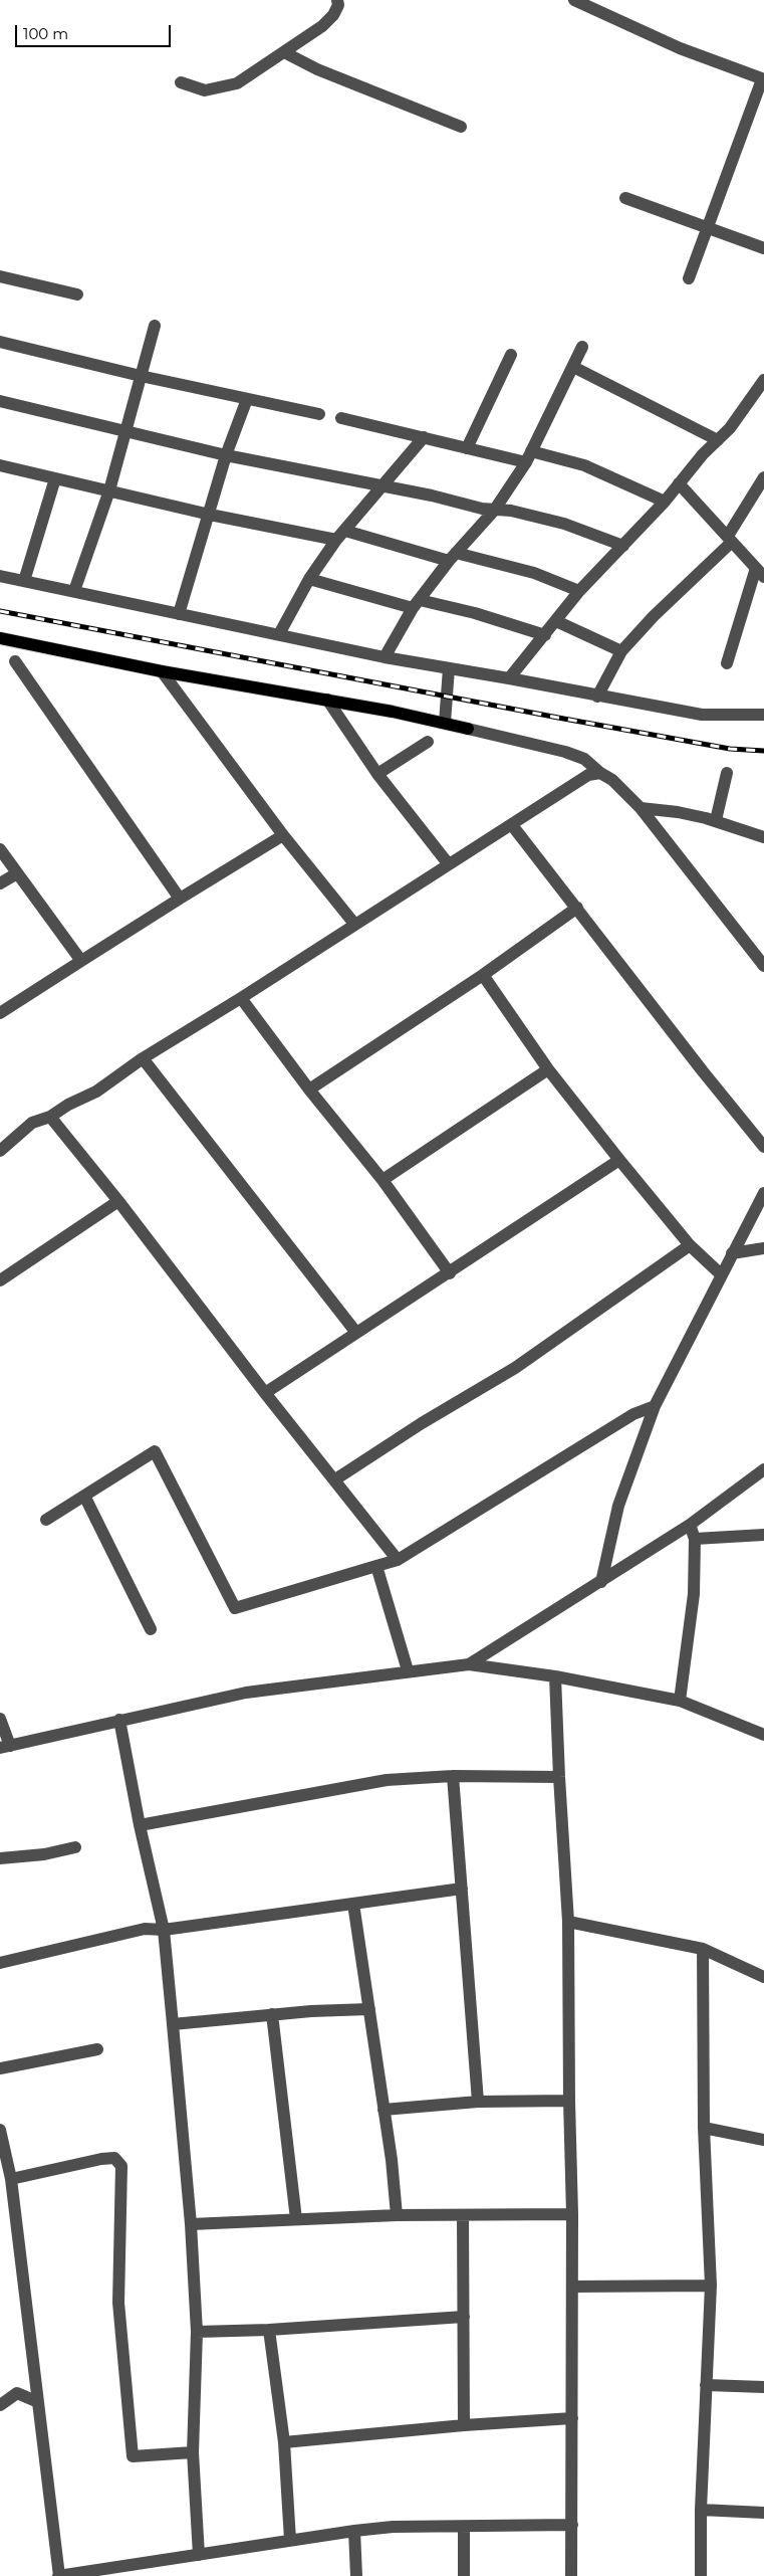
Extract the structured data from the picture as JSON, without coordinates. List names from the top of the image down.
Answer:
{
  "scale_bar": "100 m"
}
